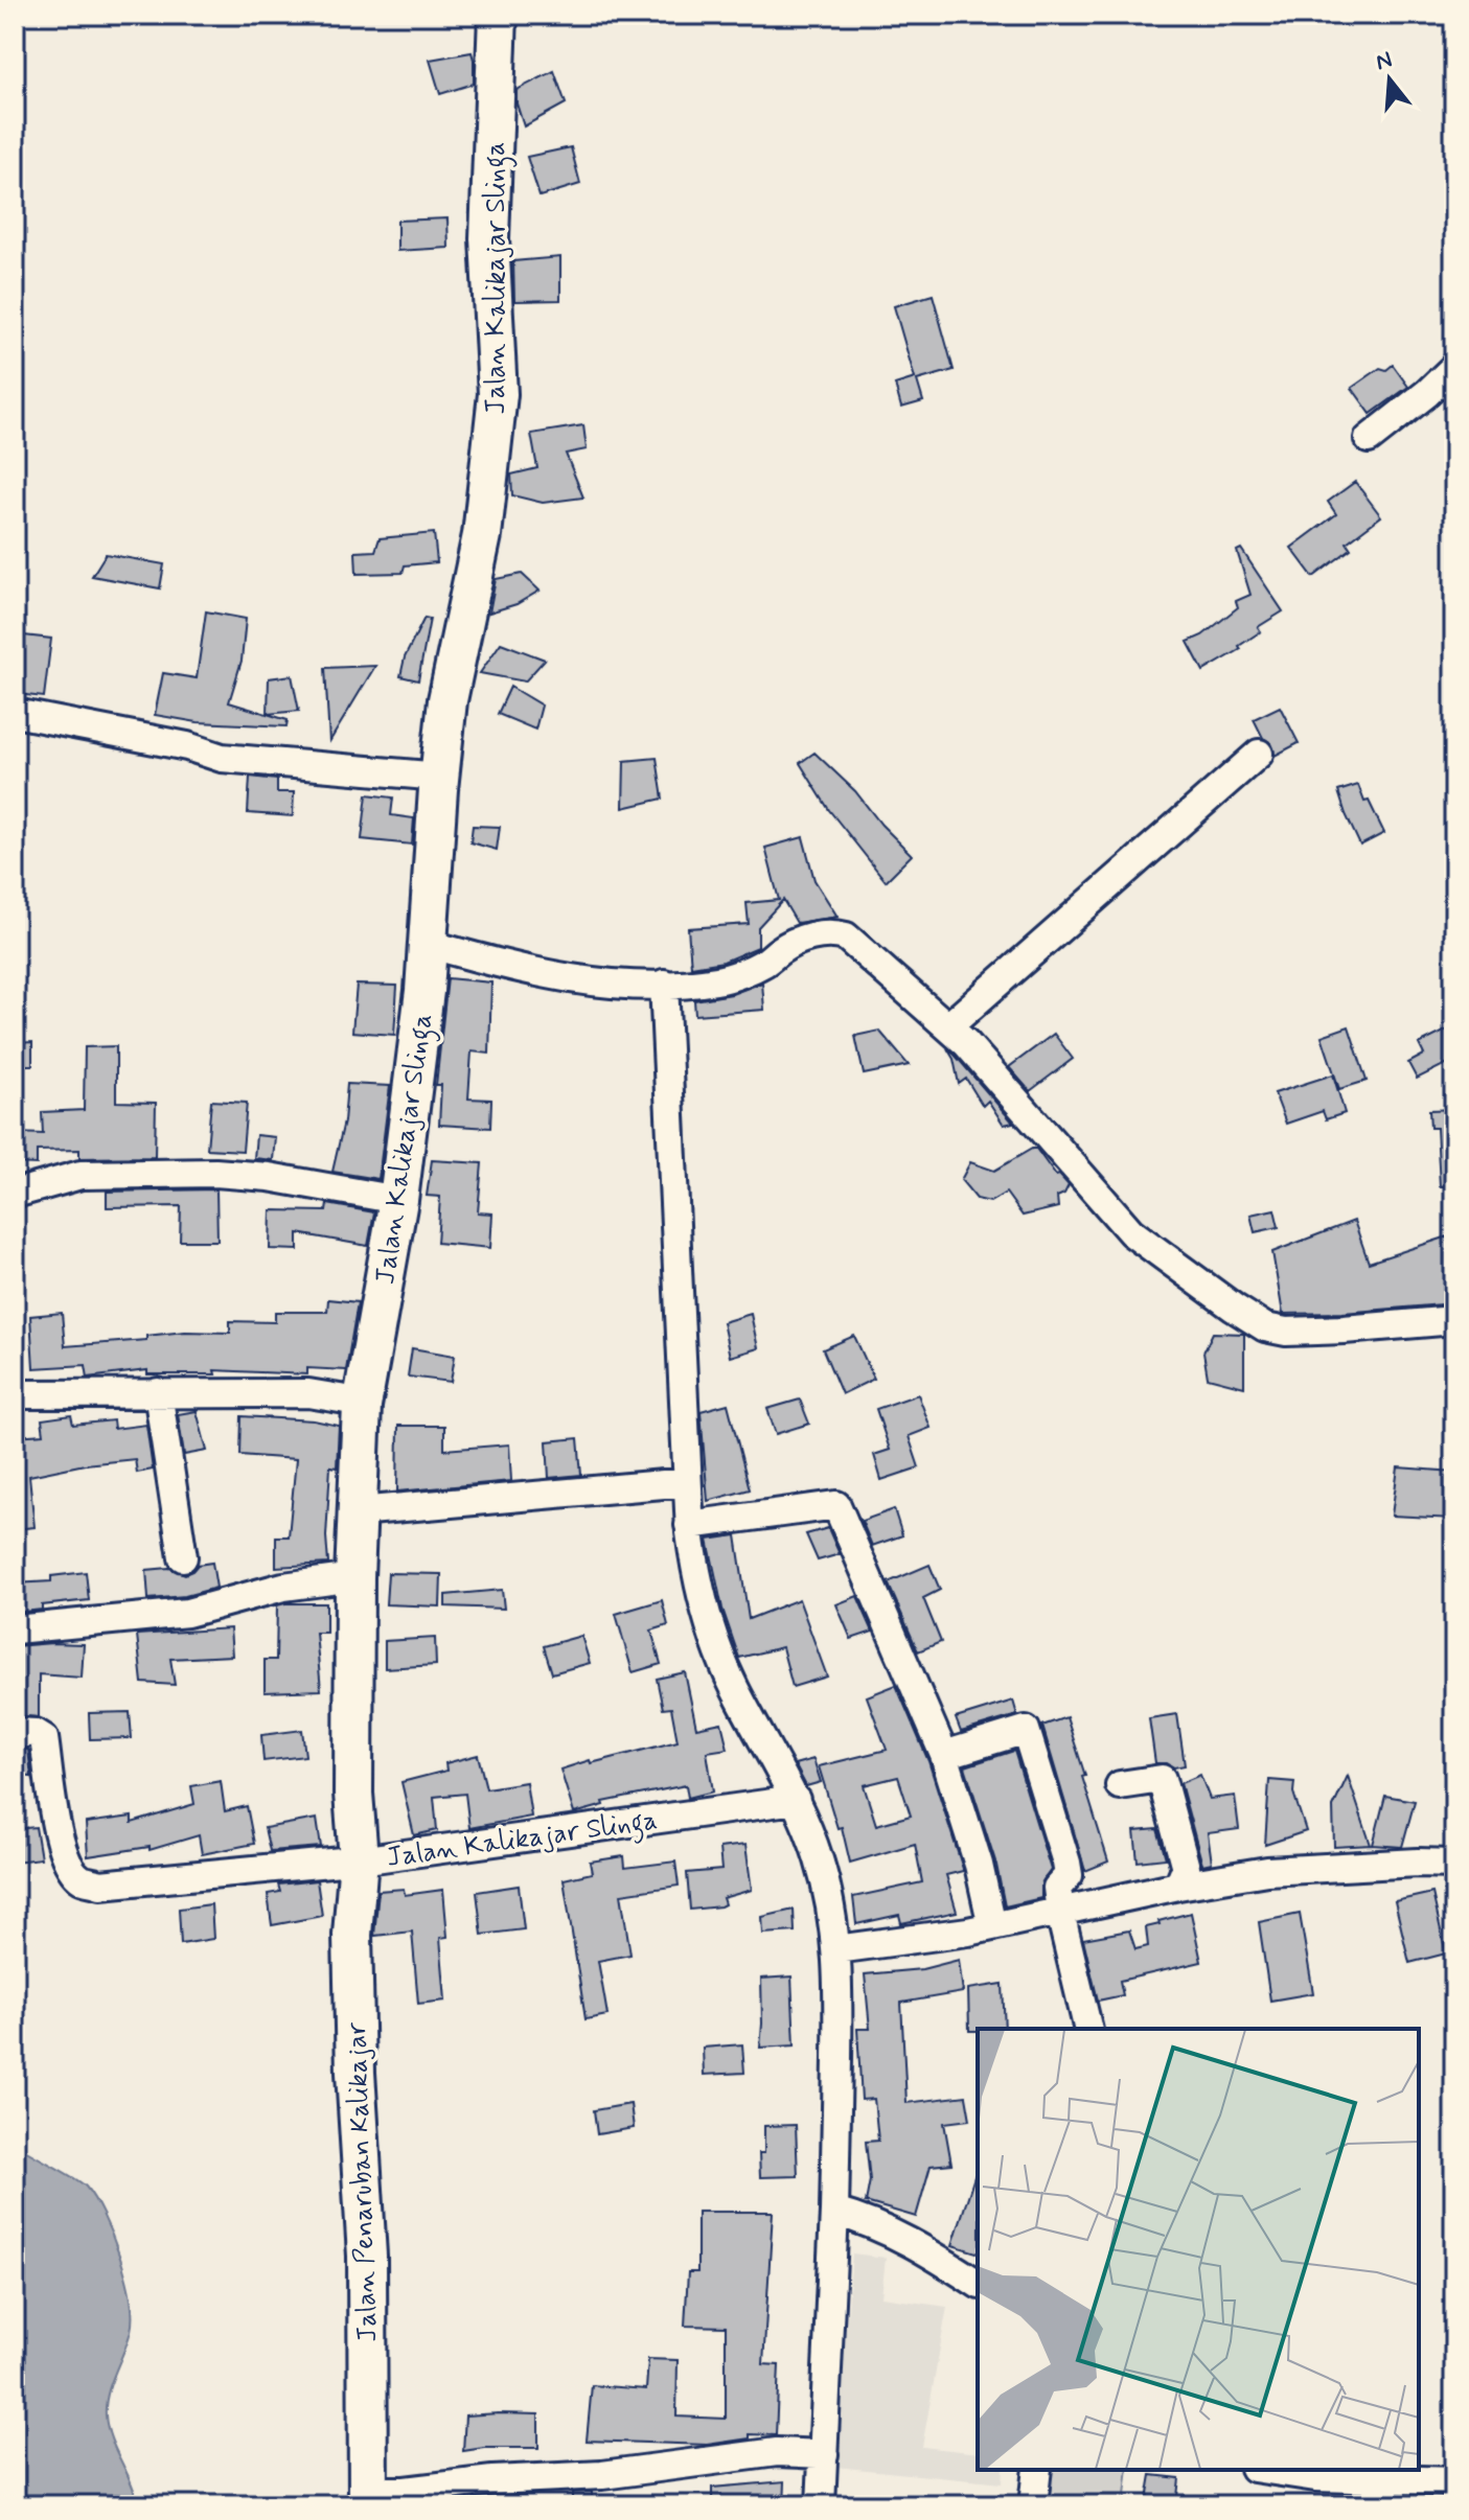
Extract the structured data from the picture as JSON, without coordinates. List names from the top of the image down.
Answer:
{
  "streets": {
    "street": ["Jalan Kalikajar Slinga", "Jalan Penaruban Kalikajar"]
  },
  "crossings": [
    ["Jalan Kalikajar Slinga", "Jalan Penaruban Kalikajar"]
  ],
  "north": "top"
}
